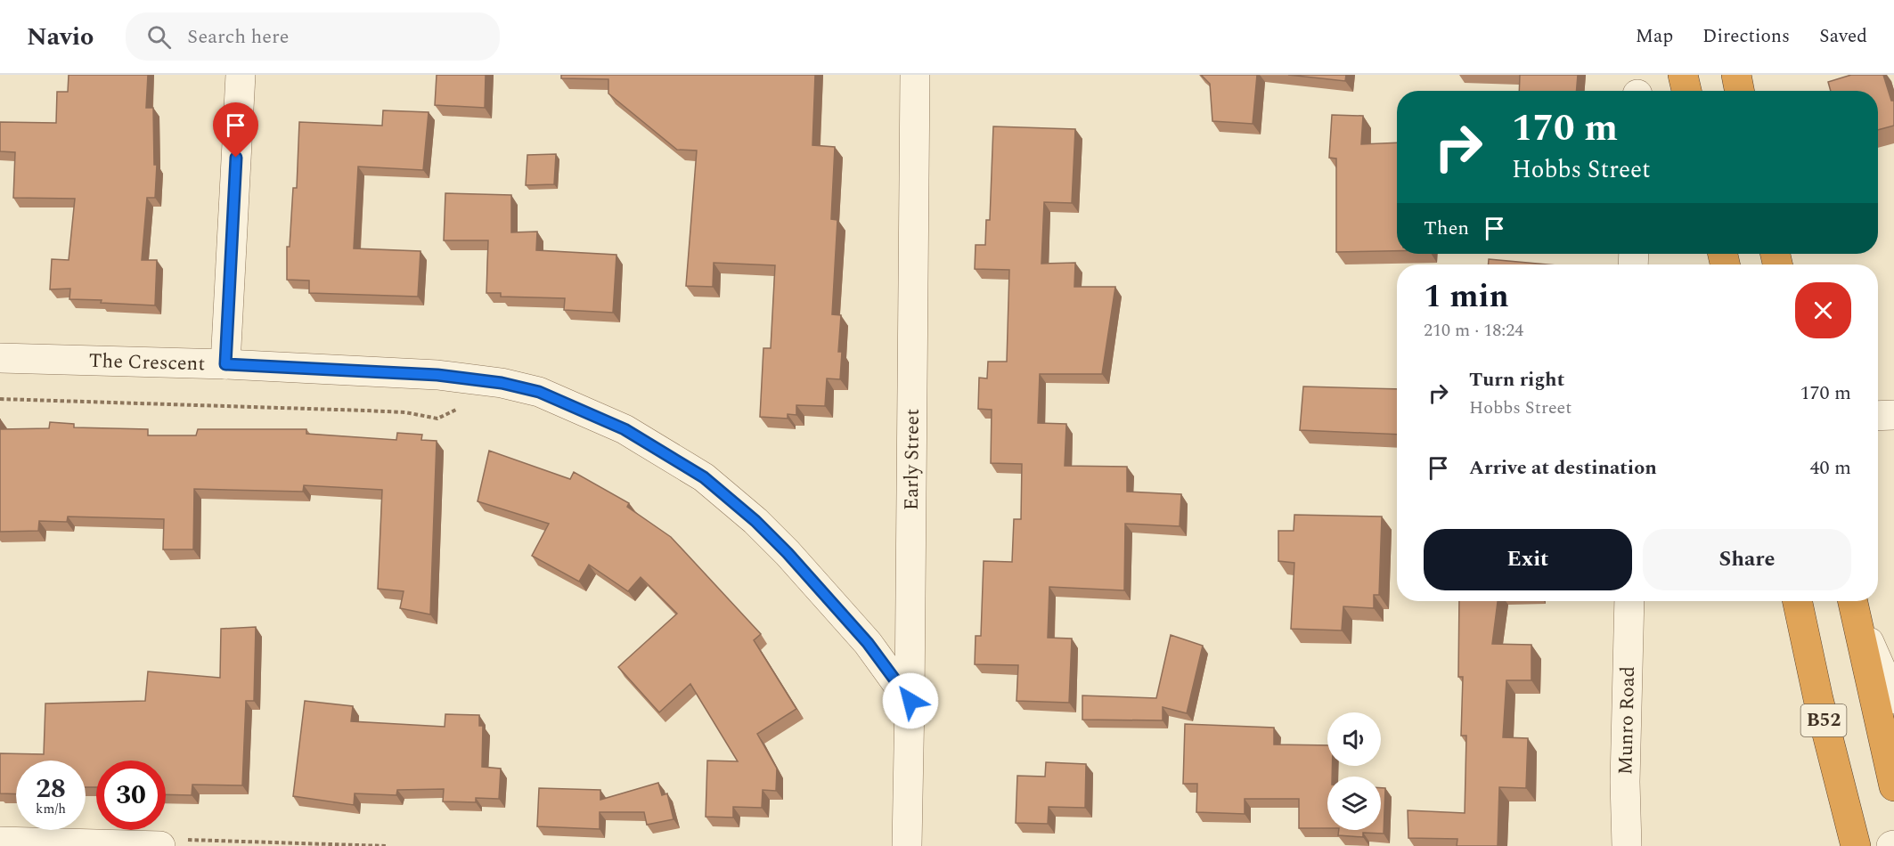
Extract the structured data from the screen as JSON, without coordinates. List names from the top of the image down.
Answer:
{
  "streets": {
    "highway": ["B52"],
    "street": ["The Crescent", "Early Street", "Munro Road"]
  },
  "crossings": [
    ["The Crescent", "Early Street"]
  ],
  "page": {
    "header": "Navio",
    "search": "Search here",
    "nav": ["Map", "Directions", "Saved"],
    "turn": ["170 m", "Hobbs Street"],
    "then": "Then",
    "heading": ["1 min", "210 m · 18:24"],
    "list": [
      {
        "name": "Turn right",
        "note": "Hobbs Street",
        "value": "170 m"
      },
      {
        "name": "Arrive at destination",
        "value": "40 m"
      }
    ],
    "buttons": ["Exit", "Share"],
    "speed": "28 km/h",
    "limit": "30"
  }
}
